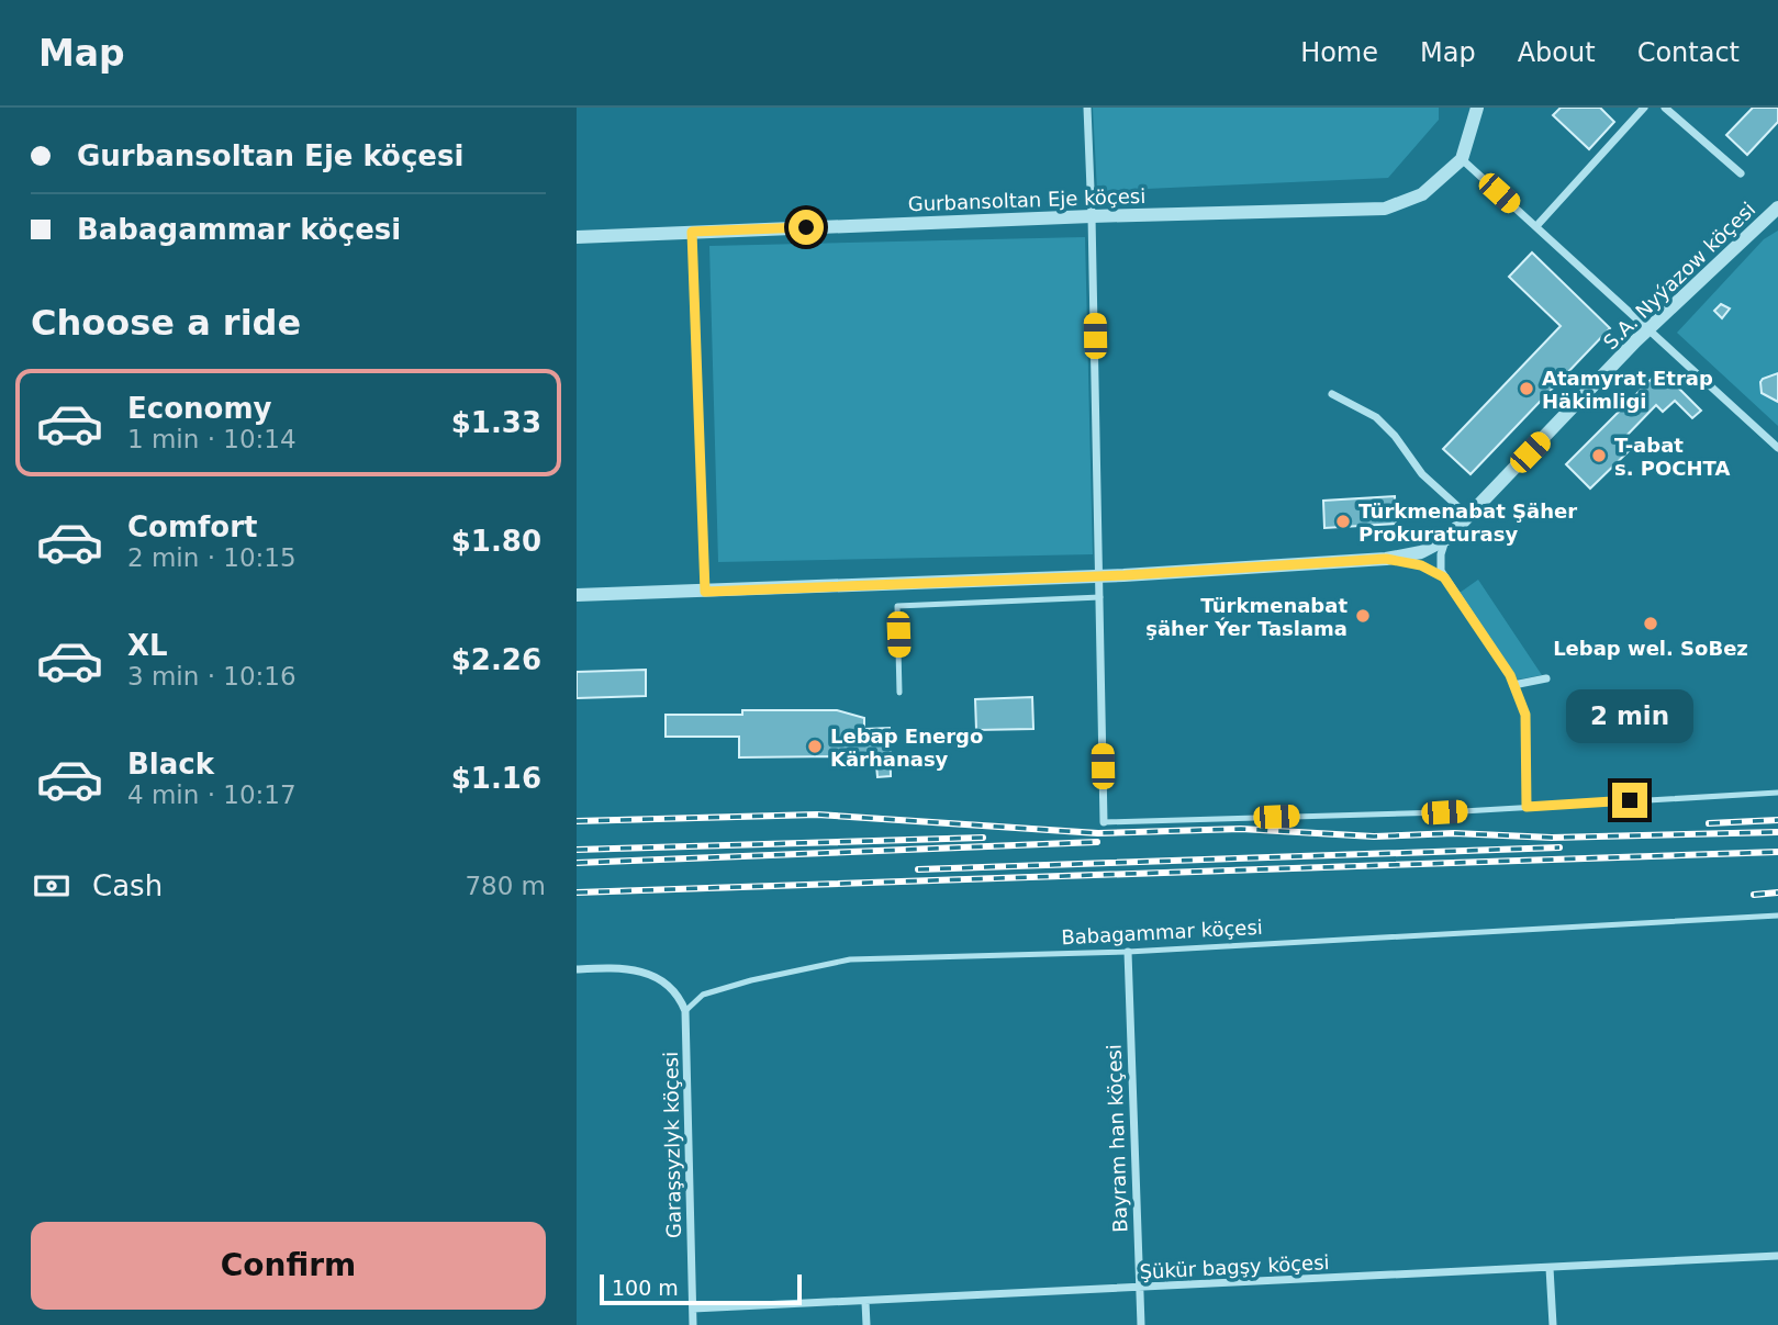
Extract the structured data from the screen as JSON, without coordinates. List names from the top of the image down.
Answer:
{
  "streets": {
    "street": [
      "Gurbansoltan Eje köçesi",
      "S.A. Nyýazow köçesi",
      "Bayram han köçesi",
      "Garaşsyzlyk köçesi",
      "Şükür bagşy köçesi"
    ],
    "lane": ["Babagammar köçesi"]
  },
  "crossings": [
    ["Babagammar köçesi", "Bayram han köçesi"],
    ["Babagammar köçesi", "Garaşsyzlyk köçesi"],
    ["Bayram han köçesi", "Şükür bagşy köçesi"],
    ["Garaşsyzlyk köçesi", "Şükür bagşy köçesi"]
  ],
  "places": [
    "Atamyrat Etrap Häkimligi",
    "T-abat s. POCHTA",
    "Türkmenabat Şäher Prokuraturasy",
    "Türkmenabat şäher Ýer Taslama",
    "Lebap wel. SoBez",
    "Lebap Energo Kärhanasy"
  ],
  "scale_bar": "100 m",
  "page": {
    "header": "Map",
    "nav": [
      "Home",
      "Map",
      "About",
      "Contact"
    ],
    "banner": ["Gurbansoltan Eje köçesi", "Babagammar köçesi"],
    "heading": "Choose a ride",
    "list": [
      {
        "name": "Economy",
        "note": "1 min · 10:14",
        "value": "$1.33"
      },
      {
        "name": "Comfort",
        "note": "2 min · 10:15",
        "value": "$1.80"
      },
      {
        "name": "XL",
        "note": "3 min · 10:16",
        "value": "$2.26"
      },
      {
        "name": "Black",
        "note": "4 min · 10:17",
        "value": "$1.16"
      }
    ],
    "bubble": "2 min",
    "pay": ["Cash", "780 m"],
    "buttons": "Confirm",
    "scale": "100 m"
  }
}
